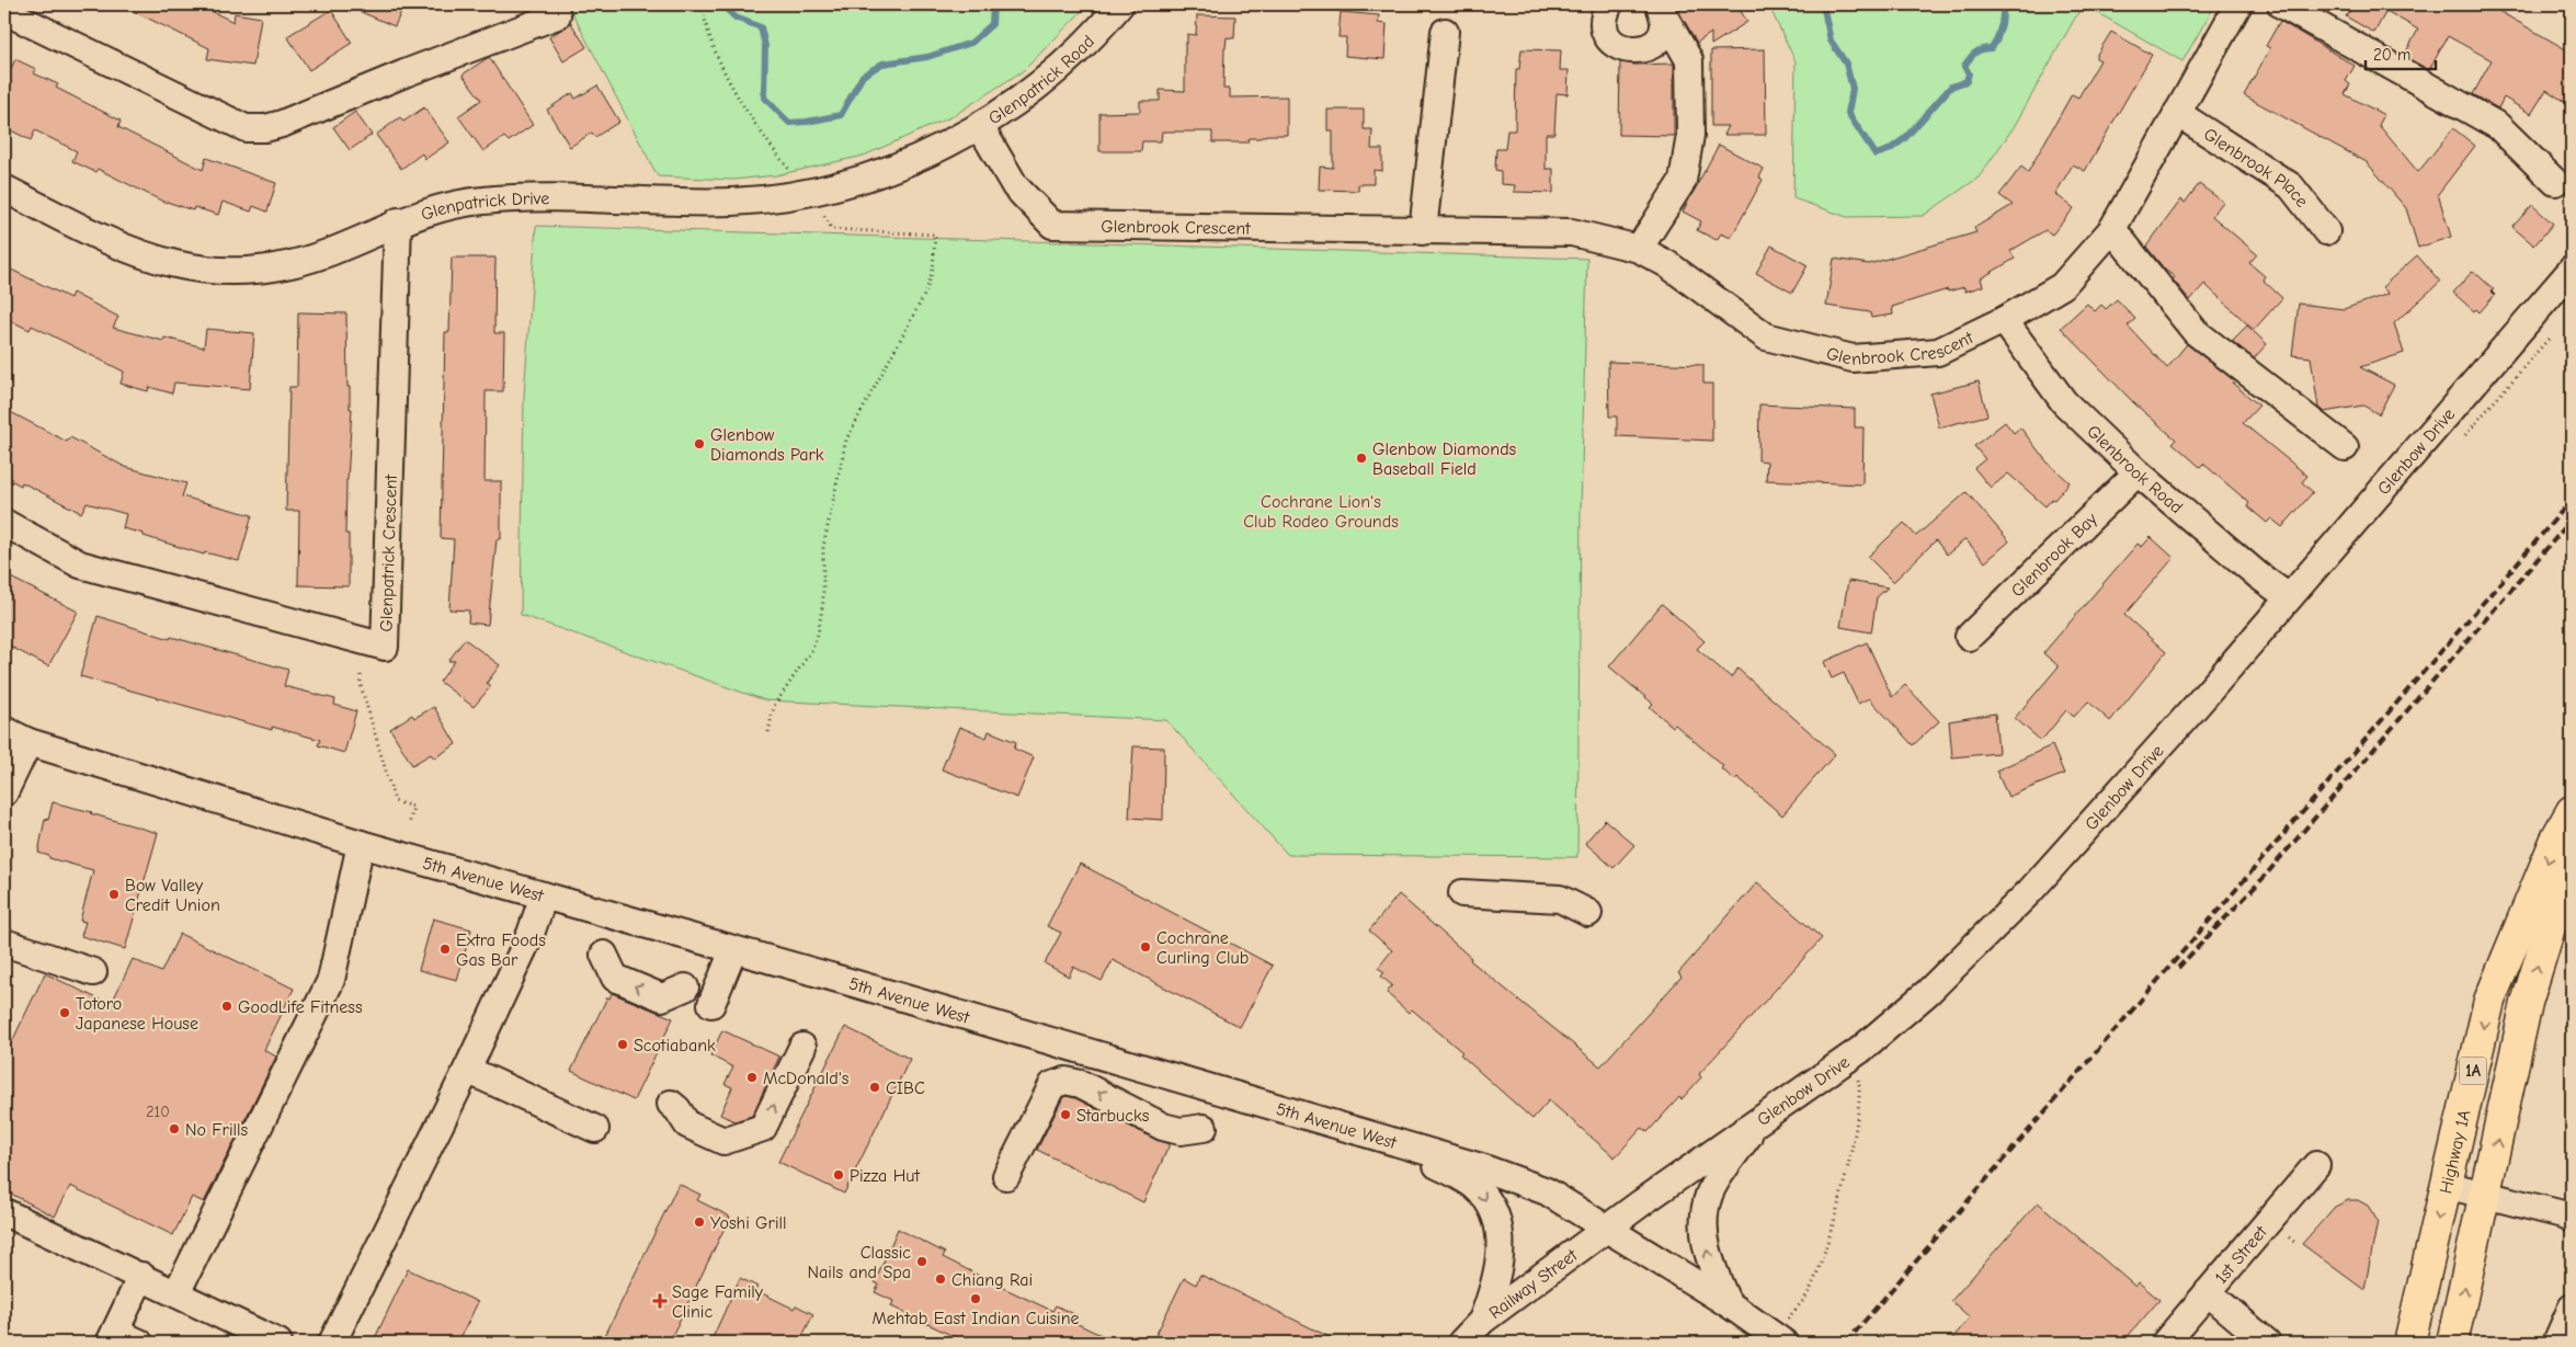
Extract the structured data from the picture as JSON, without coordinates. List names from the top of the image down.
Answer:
{
  "streets": {
    "main road": ["1A", "Highway 1A"],
    "street": [
      "Glenpatrick Road",
      "Glenbrook Place",
      "Glenpatrick Drive",
      "Glenbrook Crescent",
      "Glenbow Drive",
      "Glenbrook Road",
      "Glenpatrick Crescent",
      "Glenbrook Bay",
      "5th Avenue West",
      "1st Street",
      "Railway Street"
    ]
  },
  "crossings": [
    ["Glenpatrick Road", "Glenpatrick Drive"],
    ["Glenpatrick Road", "Glenbrook Crescent"],
    ["Glenbrook Place", "Glenbrook Crescent"],
    ["Glenpatrick Drive", "Glenbrook Crescent"],
    ["Glenpatrick Drive", "Glenpatrick Crescent"],
    ["Glenbrook Crescent", "Glenbrook Road"],
    ["Glenbow Drive", "Glenbrook Road"],
    ["Glenbow Drive", "5th Avenue West"],
    ["Glenbow Drive", "Railway Street"],
    ["Glenbrook Road", "Glenbrook Bay"],
    ["5th Avenue West", "Railway Street"]
  ],
  "parks": ["Cochrane Lion's Club Rodeo Grounds"],
  "places": {
    "other": [
      "Glenbow Diamonds Park",
      "Glenbow Diamonds Baseball Field",
      "Bow Valley Credit Union",
      "Cochrane Curling Club",
      "Extra Foods Gas Bar",
      "GoodLife Fitness",
      "Totoro Japanese House",
      "Scotiabank",
      "McDonald's",
      "CIBC",
      "Starbucks",
      "No Frills",
      "Pizza Hut",
      "Yoshi Grill",
      "Classic Nails and Spa",
      "Chiang Rai",
      "Mehtab East Indian Cuisine"
    ],
    "health": ["Sage Family Clinic"]
  },
  "house_numbers": ["210"],
  "scale_bar": "20 m"
}
